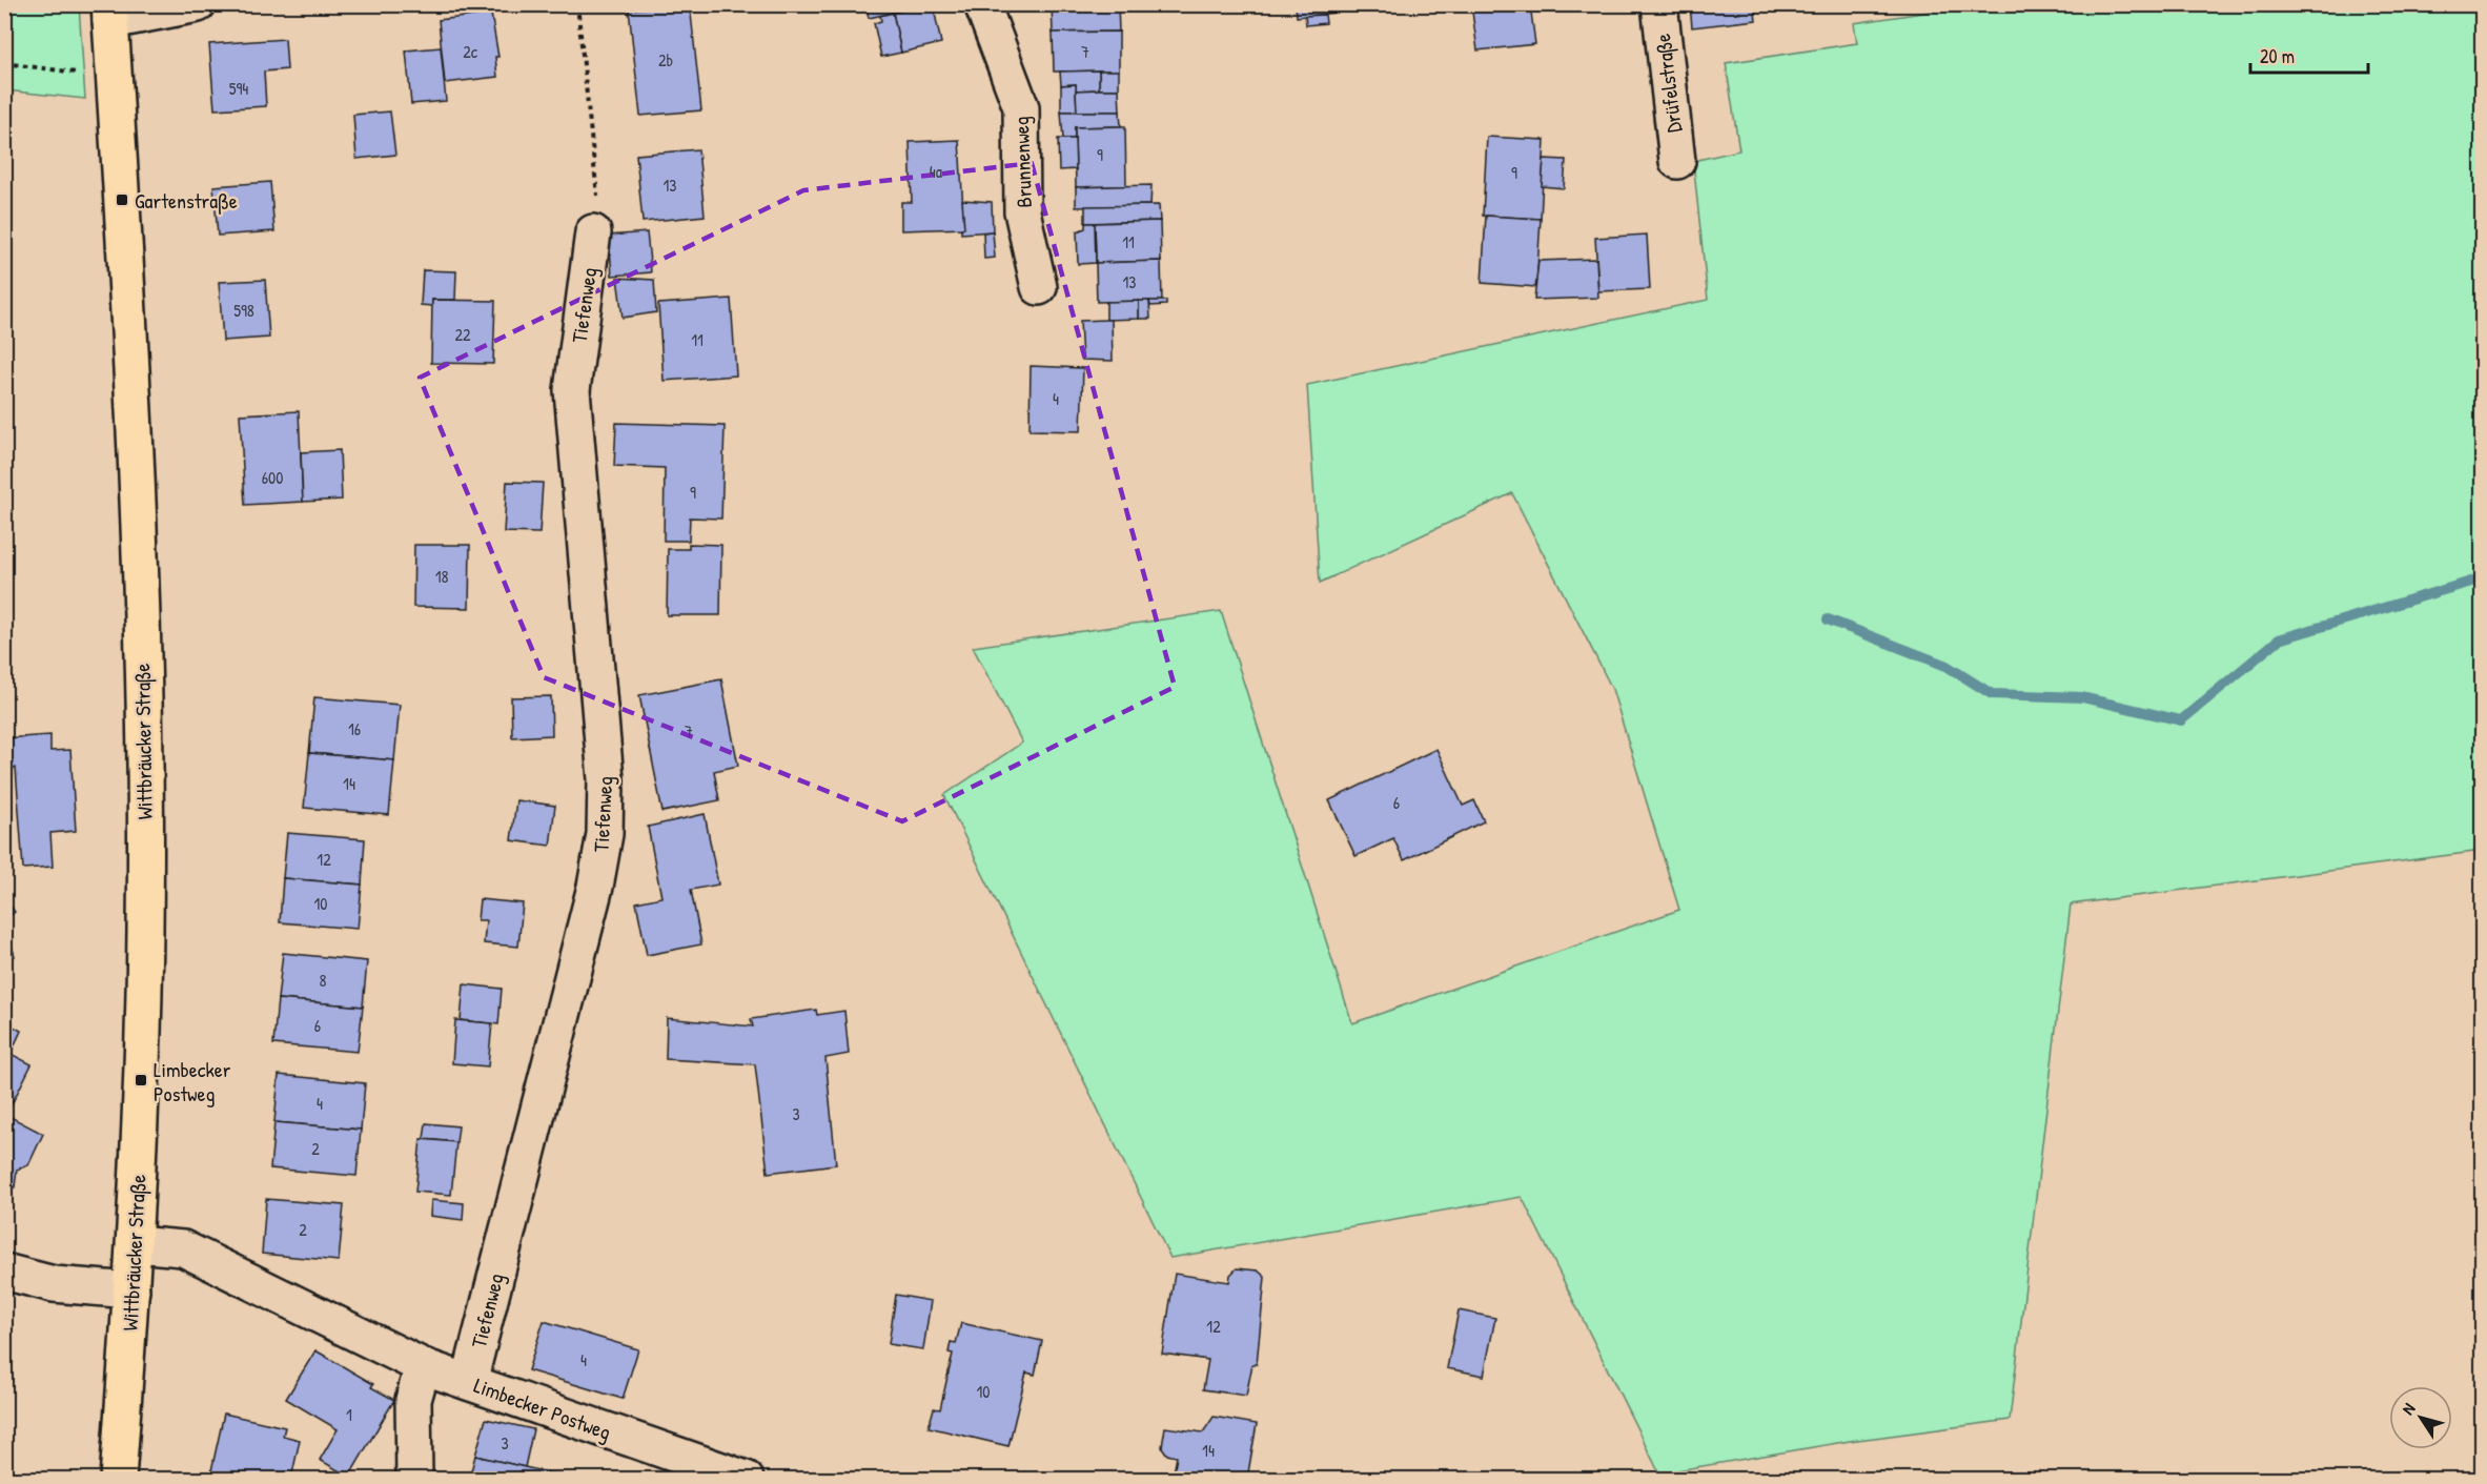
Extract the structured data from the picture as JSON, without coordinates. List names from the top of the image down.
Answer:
{
  "streets": {
    "main road": ["Wittbräucker Straße"],
    "street": [
      "Drüfelstraße",
      "Brunnenweg",
      "Tiefenweg",
      "Limbecker Postweg"
    ]
  },
  "crossings": [
    ["Tiefenweg", "Limbecker Postweg"],
    ["Wittbräucker Straße", "Limbecker Postweg"]
  ],
  "places": {
    "transit": ["Gartenstraße", "Limbecker Postweg"]
  },
  "house_numbers": [
    "2c",
    "7",
    "2b",
    "594",
    "9",
    "4a",
    "9",
    "13",
    "11",
    "13",
    "598",
    "22",
    "11",
    "4",
    "600",
    "9",
    "18",
    "16",
    "7",
    "14",
    "6",
    "12",
    "10",
    "8",
    "6",
    "4",
    "3",
    "2",
    "2",
    "12",
    "4",
    "10",
    "1",
    "3",
    "14"
  ],
  "scale_bar": "20 m",
  "north": "top left"
}
